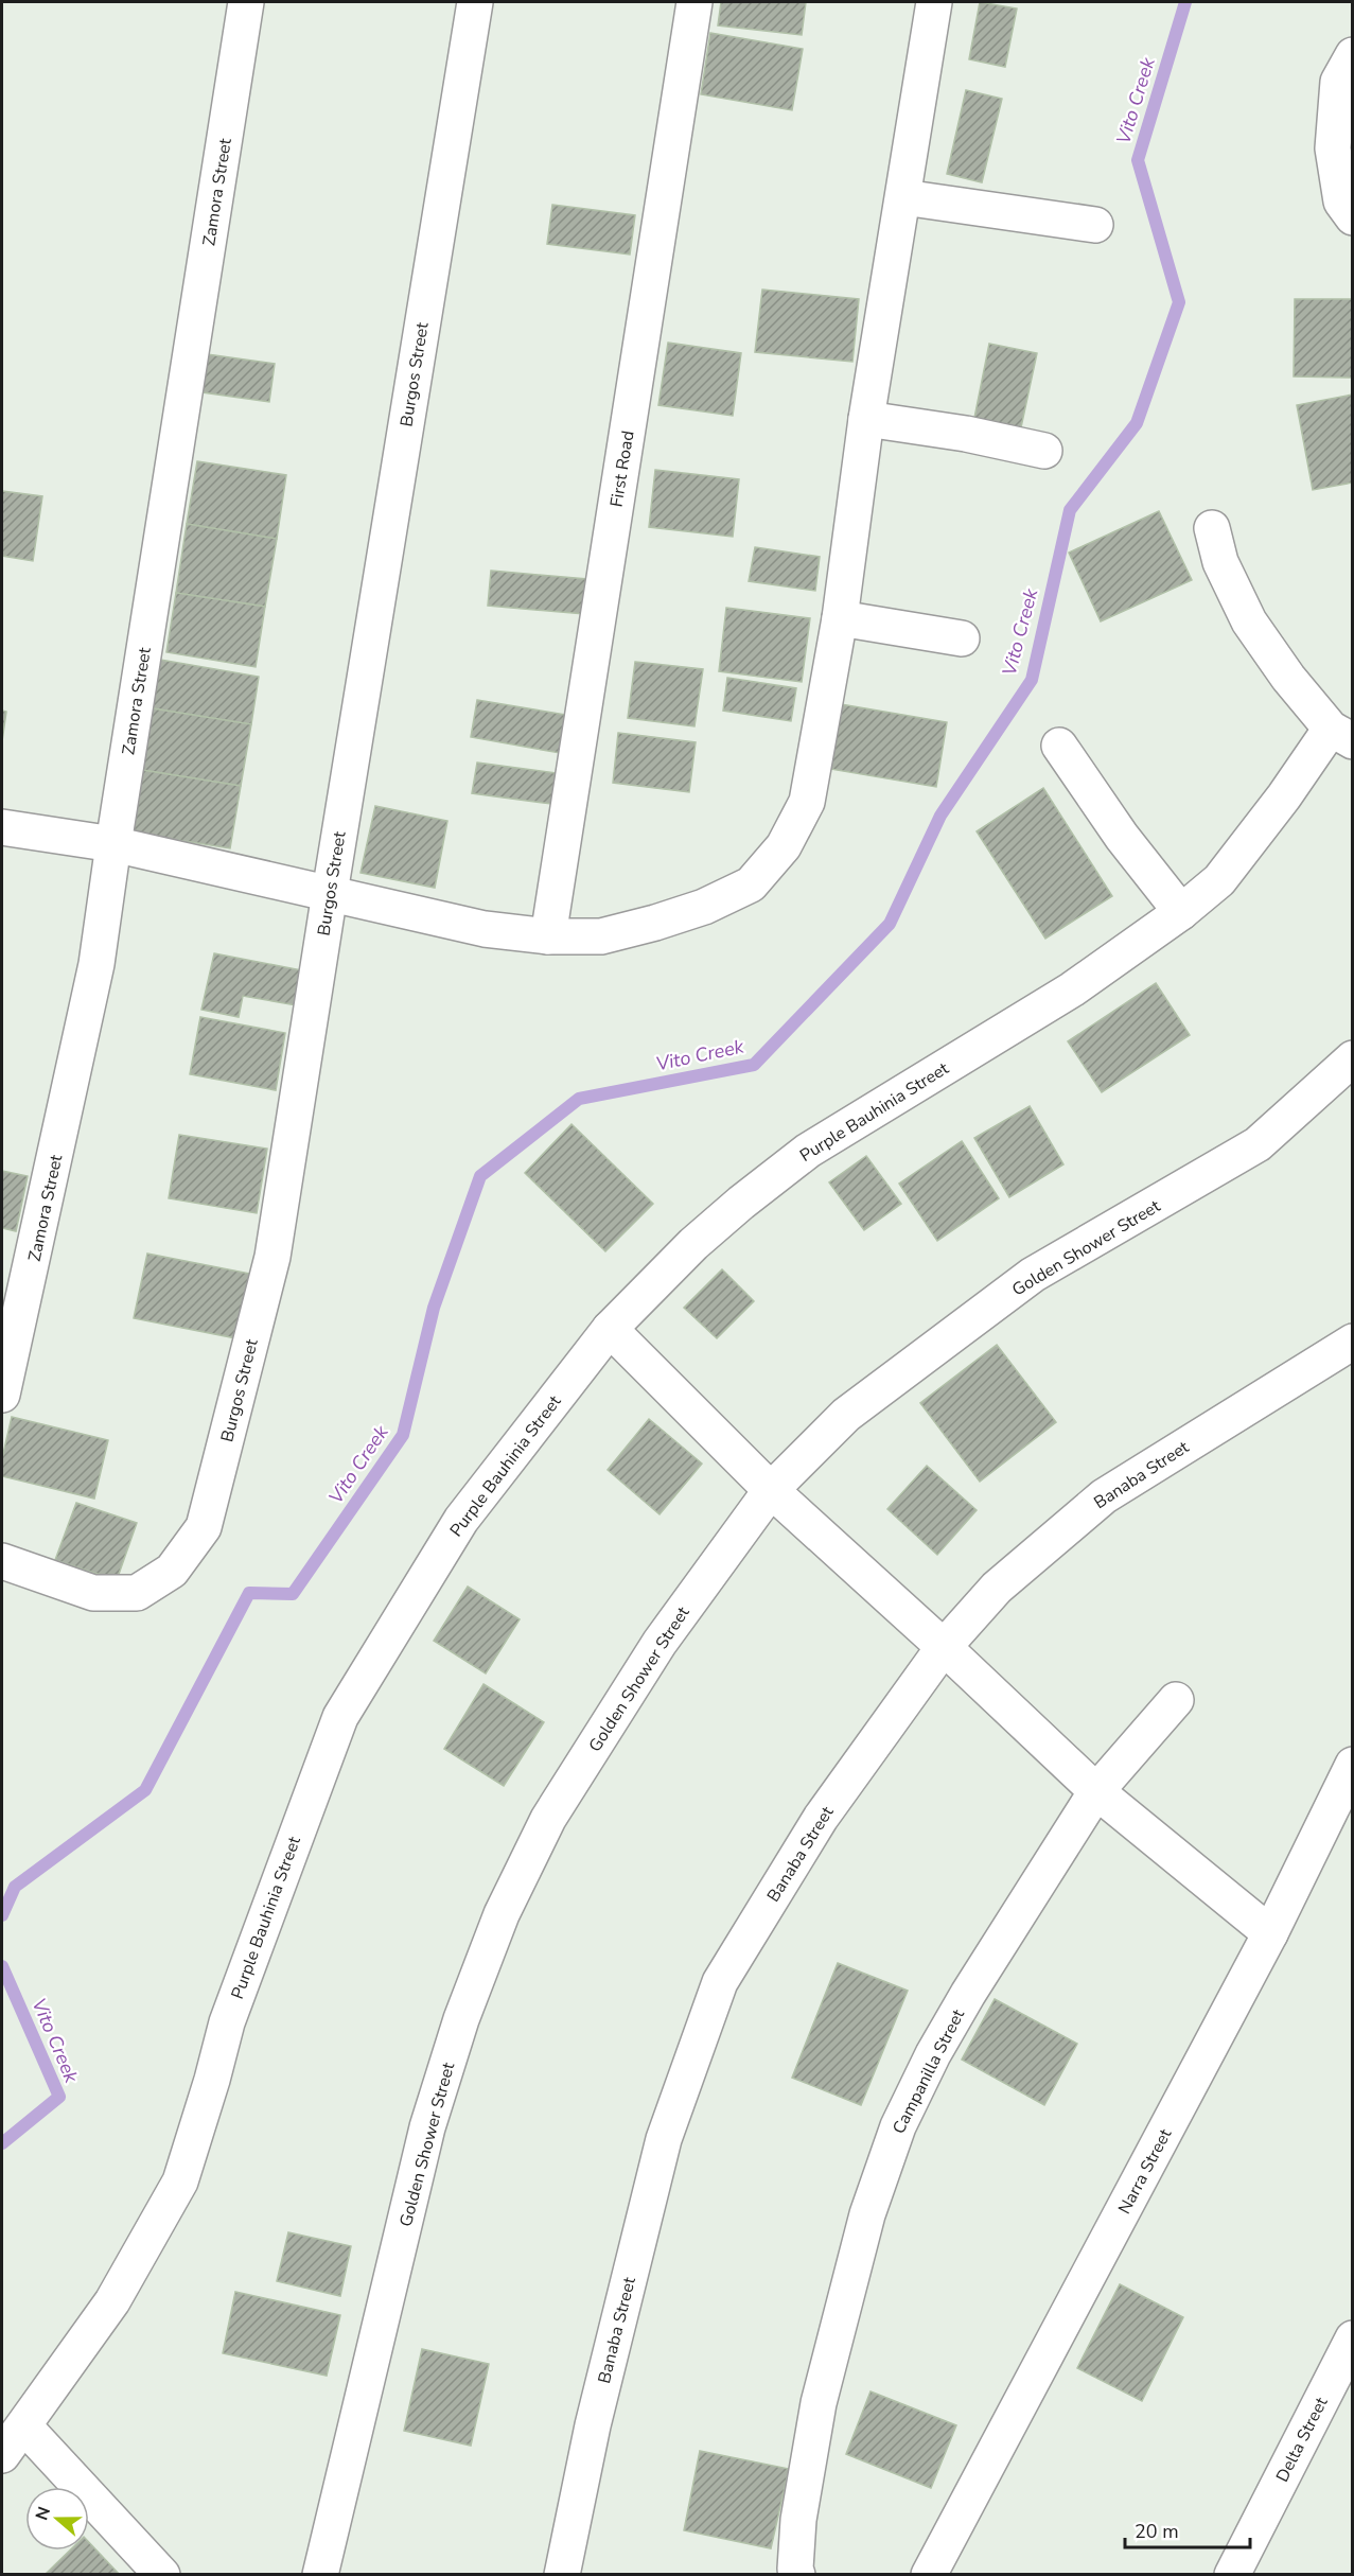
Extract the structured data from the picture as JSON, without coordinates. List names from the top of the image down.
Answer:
{
  "streets": {
    "street": [
      "Zamora Street",
      "Burgos Street",
      "First Road",
      "Purple Bauhinia Street",
      "Golden Shower Street",
      "Banaba Street",
      "Campanilla Street",
      "Narra Street",
      "Delta Street"
    ]
  },
  "water": ["Vito Creek"],
  "scale_bar": "20 m",
  "north": "left"
}
